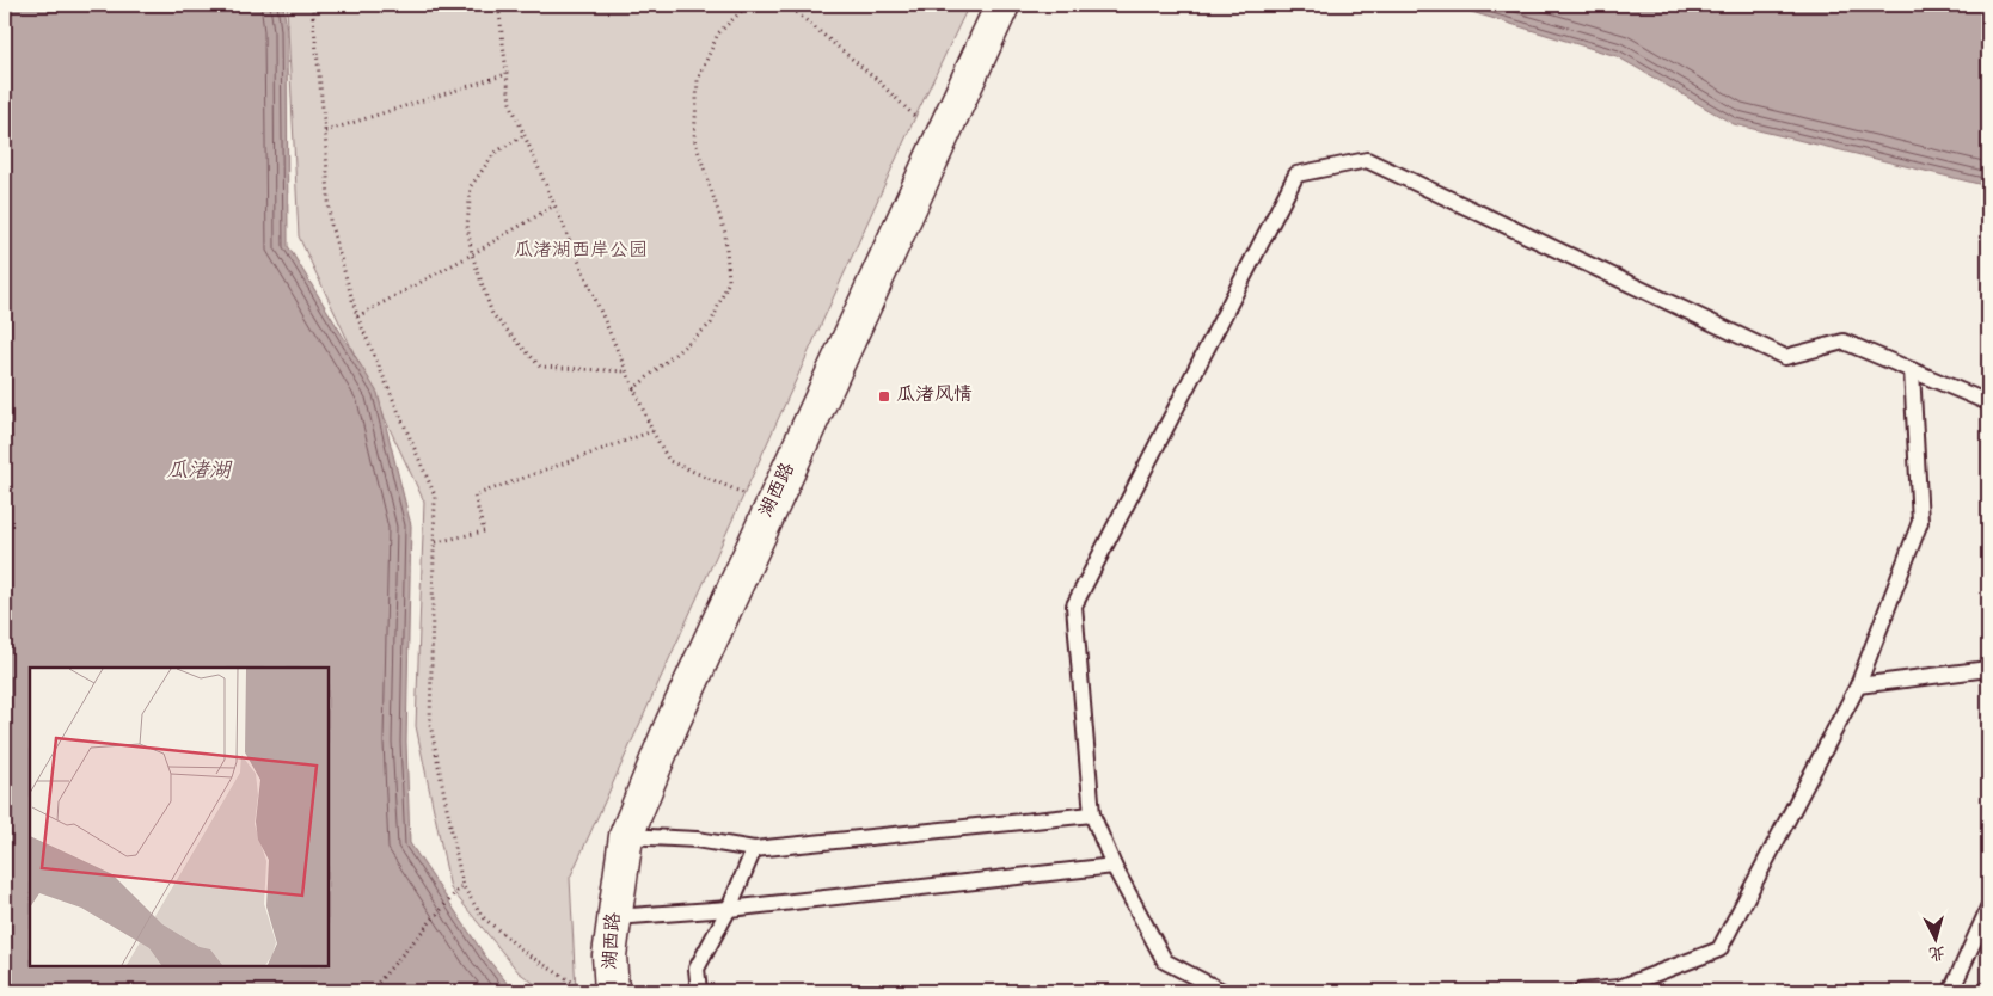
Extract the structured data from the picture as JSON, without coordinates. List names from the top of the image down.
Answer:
{
  "streets": {
    "street": ["湖西路"]
  },
  "water": ["瓜渚湖"],
  "parks": ["瓜渚湖西岸公园"],
  "places": {
    "transit": ["瓜渚风情"]
  },
  "north": "bottom"
}
